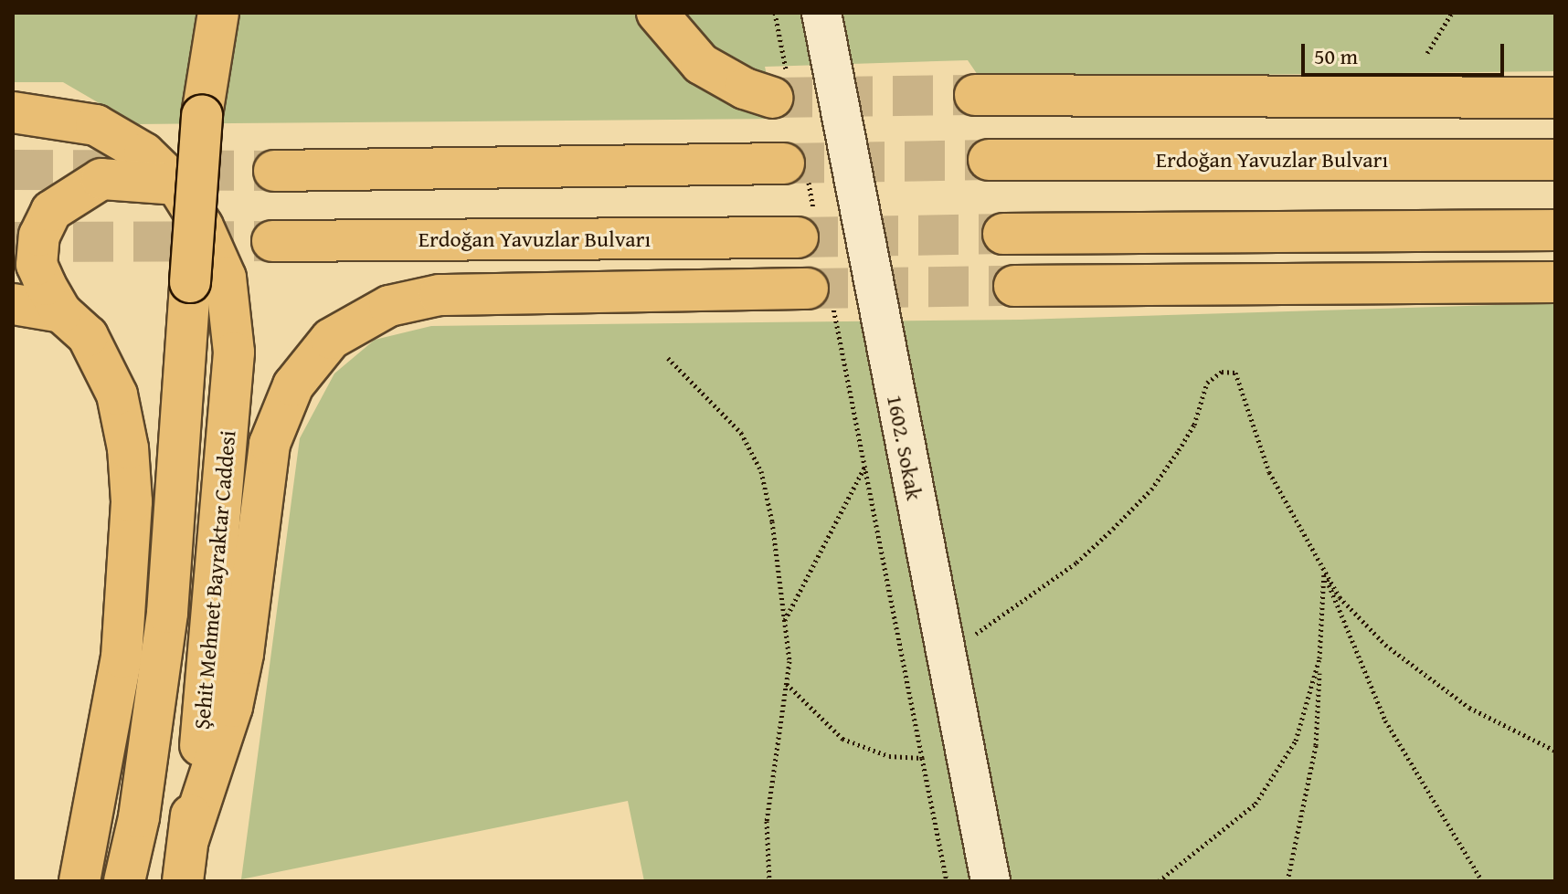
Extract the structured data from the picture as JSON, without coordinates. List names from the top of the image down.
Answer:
{
  "streets": {
    "main road": ["Erdoğan Yavuzlar Bulvarı", "Şehit Mehmet Bayraktar Caddesi"],
    "street": ["1602. Sokak"]
  },
  "scale_bar": "50 m"
}
